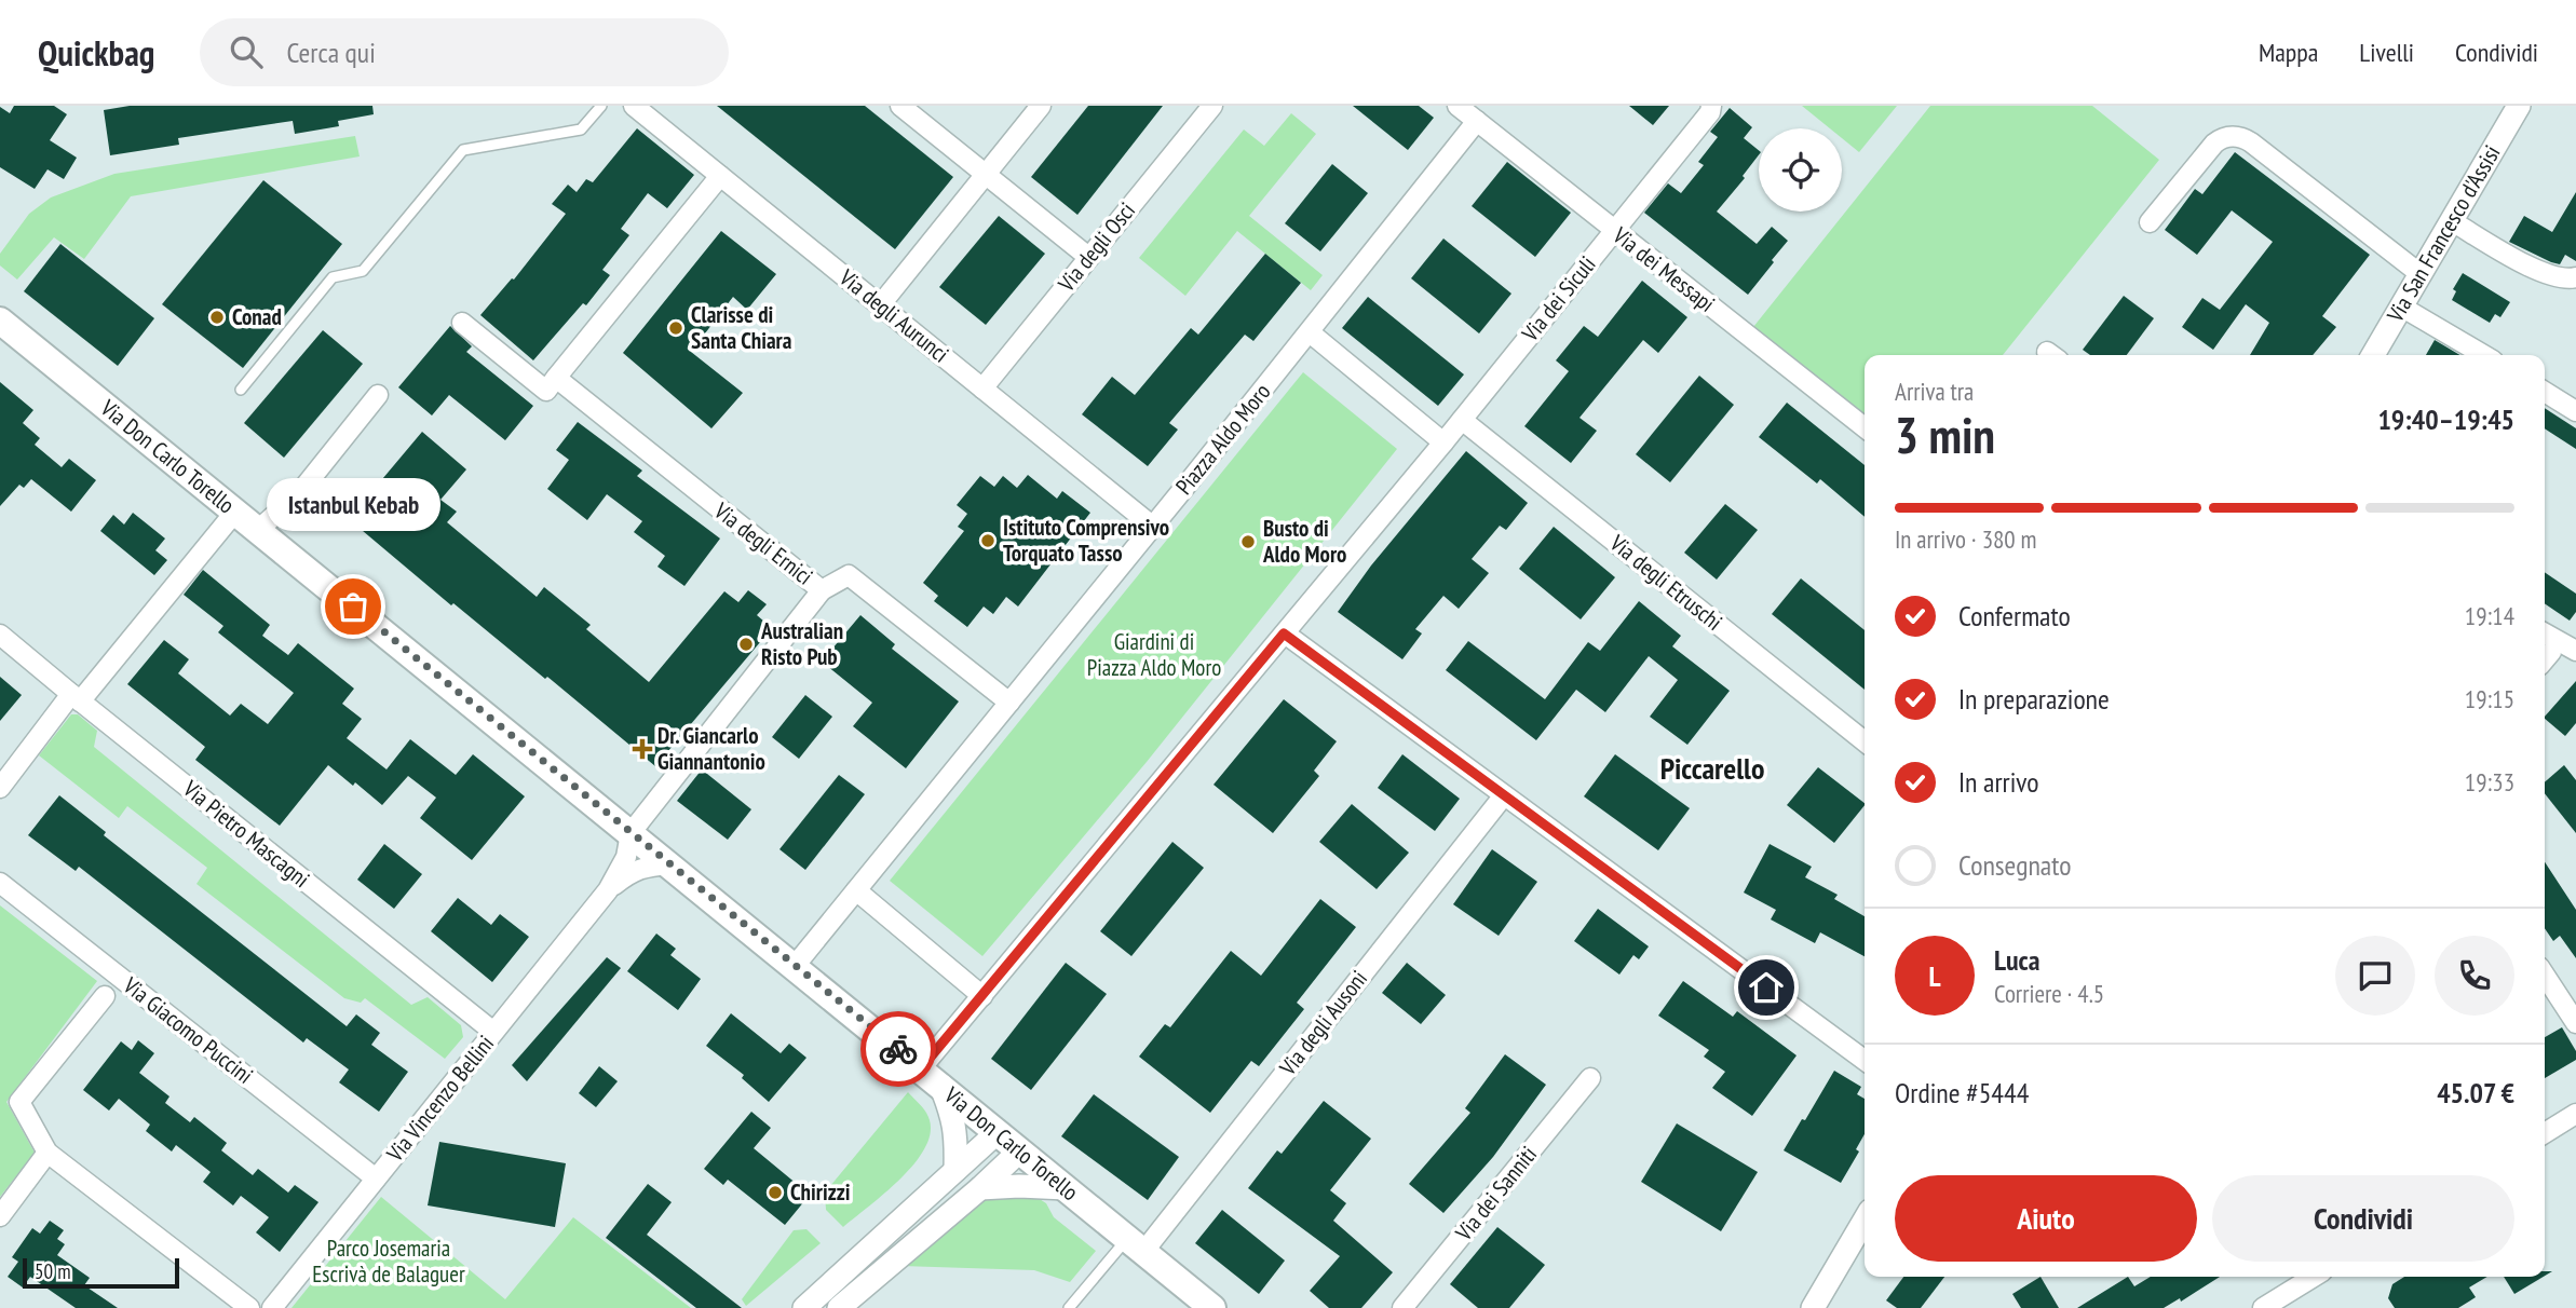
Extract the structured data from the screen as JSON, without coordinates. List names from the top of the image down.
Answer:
{
  "streets": {
    "main road": ["Via Don Carlo Torello"],
    "street": [
      "Via San Francesco d'Assisi",
      "Via degli Osci",
      "Via dei Messapi",
      "Via dei Siculi",
      "Via degli Aurunci",
      "Piazza Aldo Moro",
      "Via degli Ernici",
      "Via degli Etruschi",
      "Via Pietro Mascagni",
      "Via degli Ausoni",
      "Via Giacomo Puccini",
      "Via Vincenzo Bellini",
      "Via dei Sanniti"
    ]
  },
  "crossings": [
    ["Via degli Osci", "Via degli Aurunci"],
    ["Via dei Messapi", "Via dei Siculi"],
    ["Via dei Messapi", "Piazza Aldo Moro"],
    ["Via dei Siculi", "Via degli Etruschi"],
    ["Via degli Aurunci", "Piazza Aldo Moro"],
    ["Piazza Aldo Moro", "Via Don Carlo Torello"],
    ["Piazza Aldo Moro", "Via degli Ernici"],
    ["Via Don Carlo Torello", "Via degli Ausoni"],
    ["Via Don Carlo Torello", "Via Vincenzo Bellini"],
    ["Via Pietro Mascagni", "Via Vincenzo Bellini"],
    ["Via Giacomo Puccini", "Via Vincenzo Bellini"]
  ],
  "districts": ["Piccarello"],
  "parks": ["Giardini di Piazza Aldo Moro", "Parco Josemaria Escrivà de Balaguer"],
  "places": {
    "other": [
      "Conad",
      "Clarisse di Santa Chiara",
      "Istituto Comprensivo Torquato Tasso",
      "Busto di Aldo Moro",
      "Istanbul Kebab",
      "Australian Risto Pub",
      "Chirizzi"
    ],
    "health": ["Dr. Giancarlo Giannantonio"]
  },
  "scale_bar": "50 m",
  "page": {
    "header": "Quickbag",
    "search": "Cerca qui",
    "nav": ["Mappa", "Livelli", "Condividi"],
    "heading": ["3 min", "Arriva tra", "19:40–19:45"],
    "panel": [
      "Luca",
      "Corriere · 4.5",
      "Ordine #5444",
      "45.07 €"
    ],
    "bubble": "Istanbul Kebab",
    "bar": "In arrivo · 380 m",
    "list": [
      ["Confermato", "19:14"],
      ["In preparazione", "19:15"],
      ["In arrivo", "19:33"],
      "Consegnato"
    ],
    "round": "L",
    "buttons": ["Aiuto", "Condividi"],
    "scale": "50 m"
  }
}
